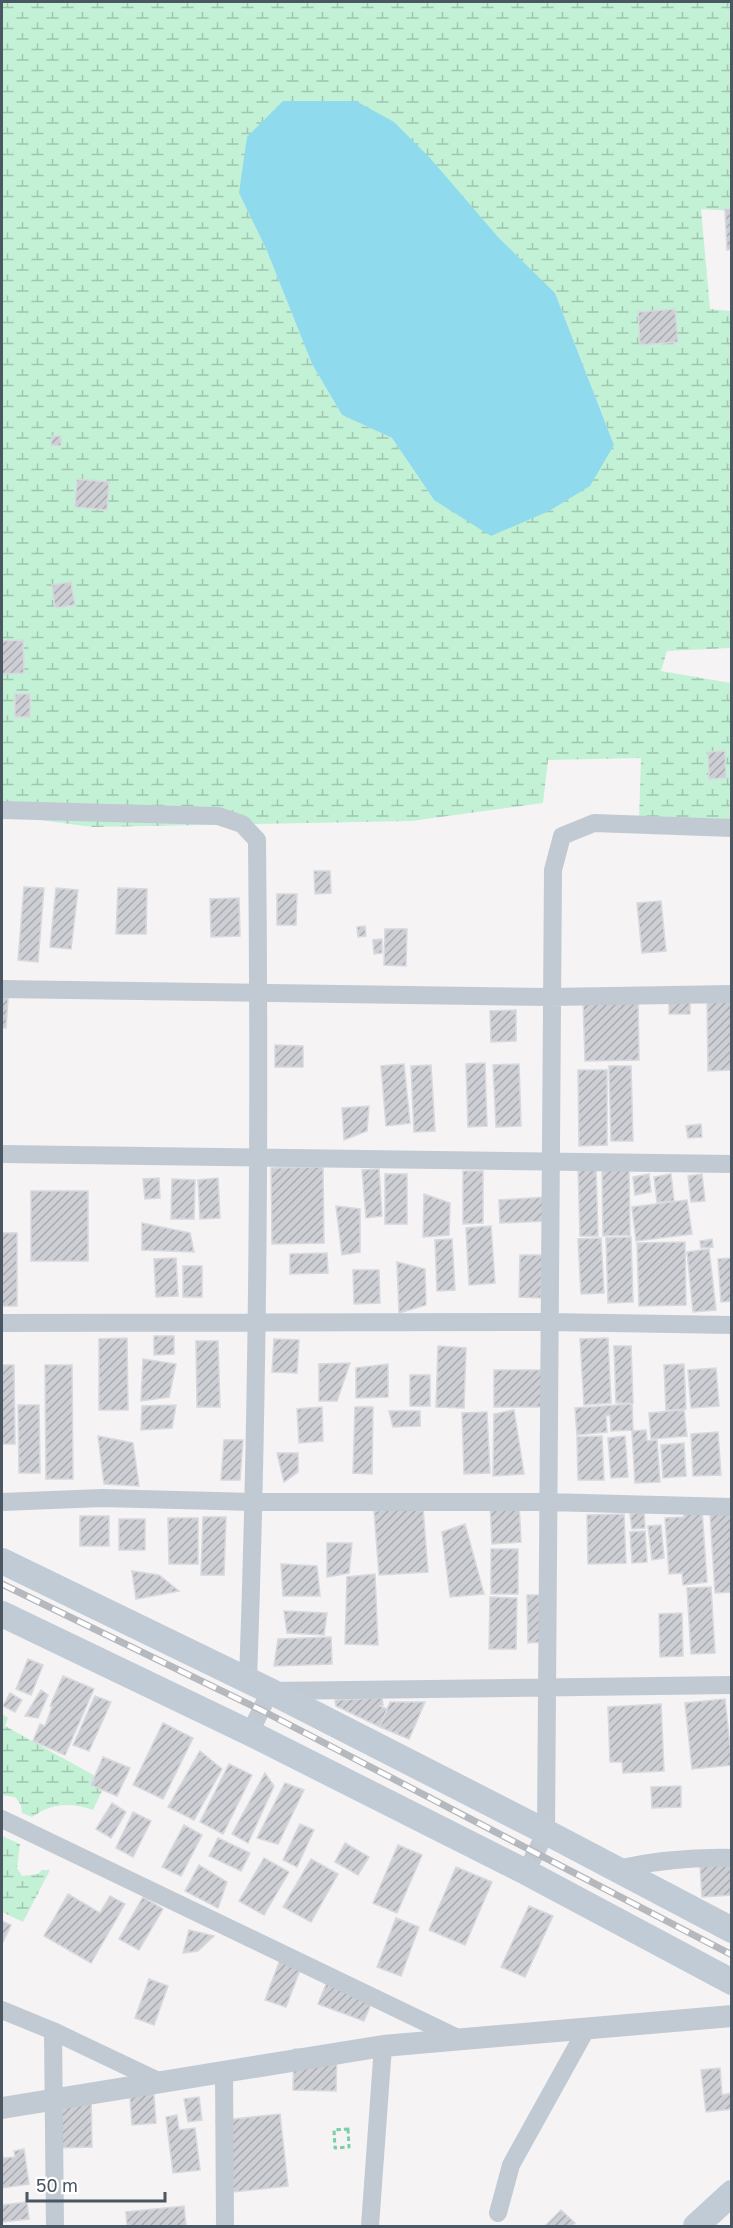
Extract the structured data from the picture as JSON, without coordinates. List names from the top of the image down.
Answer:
{
  "scale_bar": "50 m"
}
